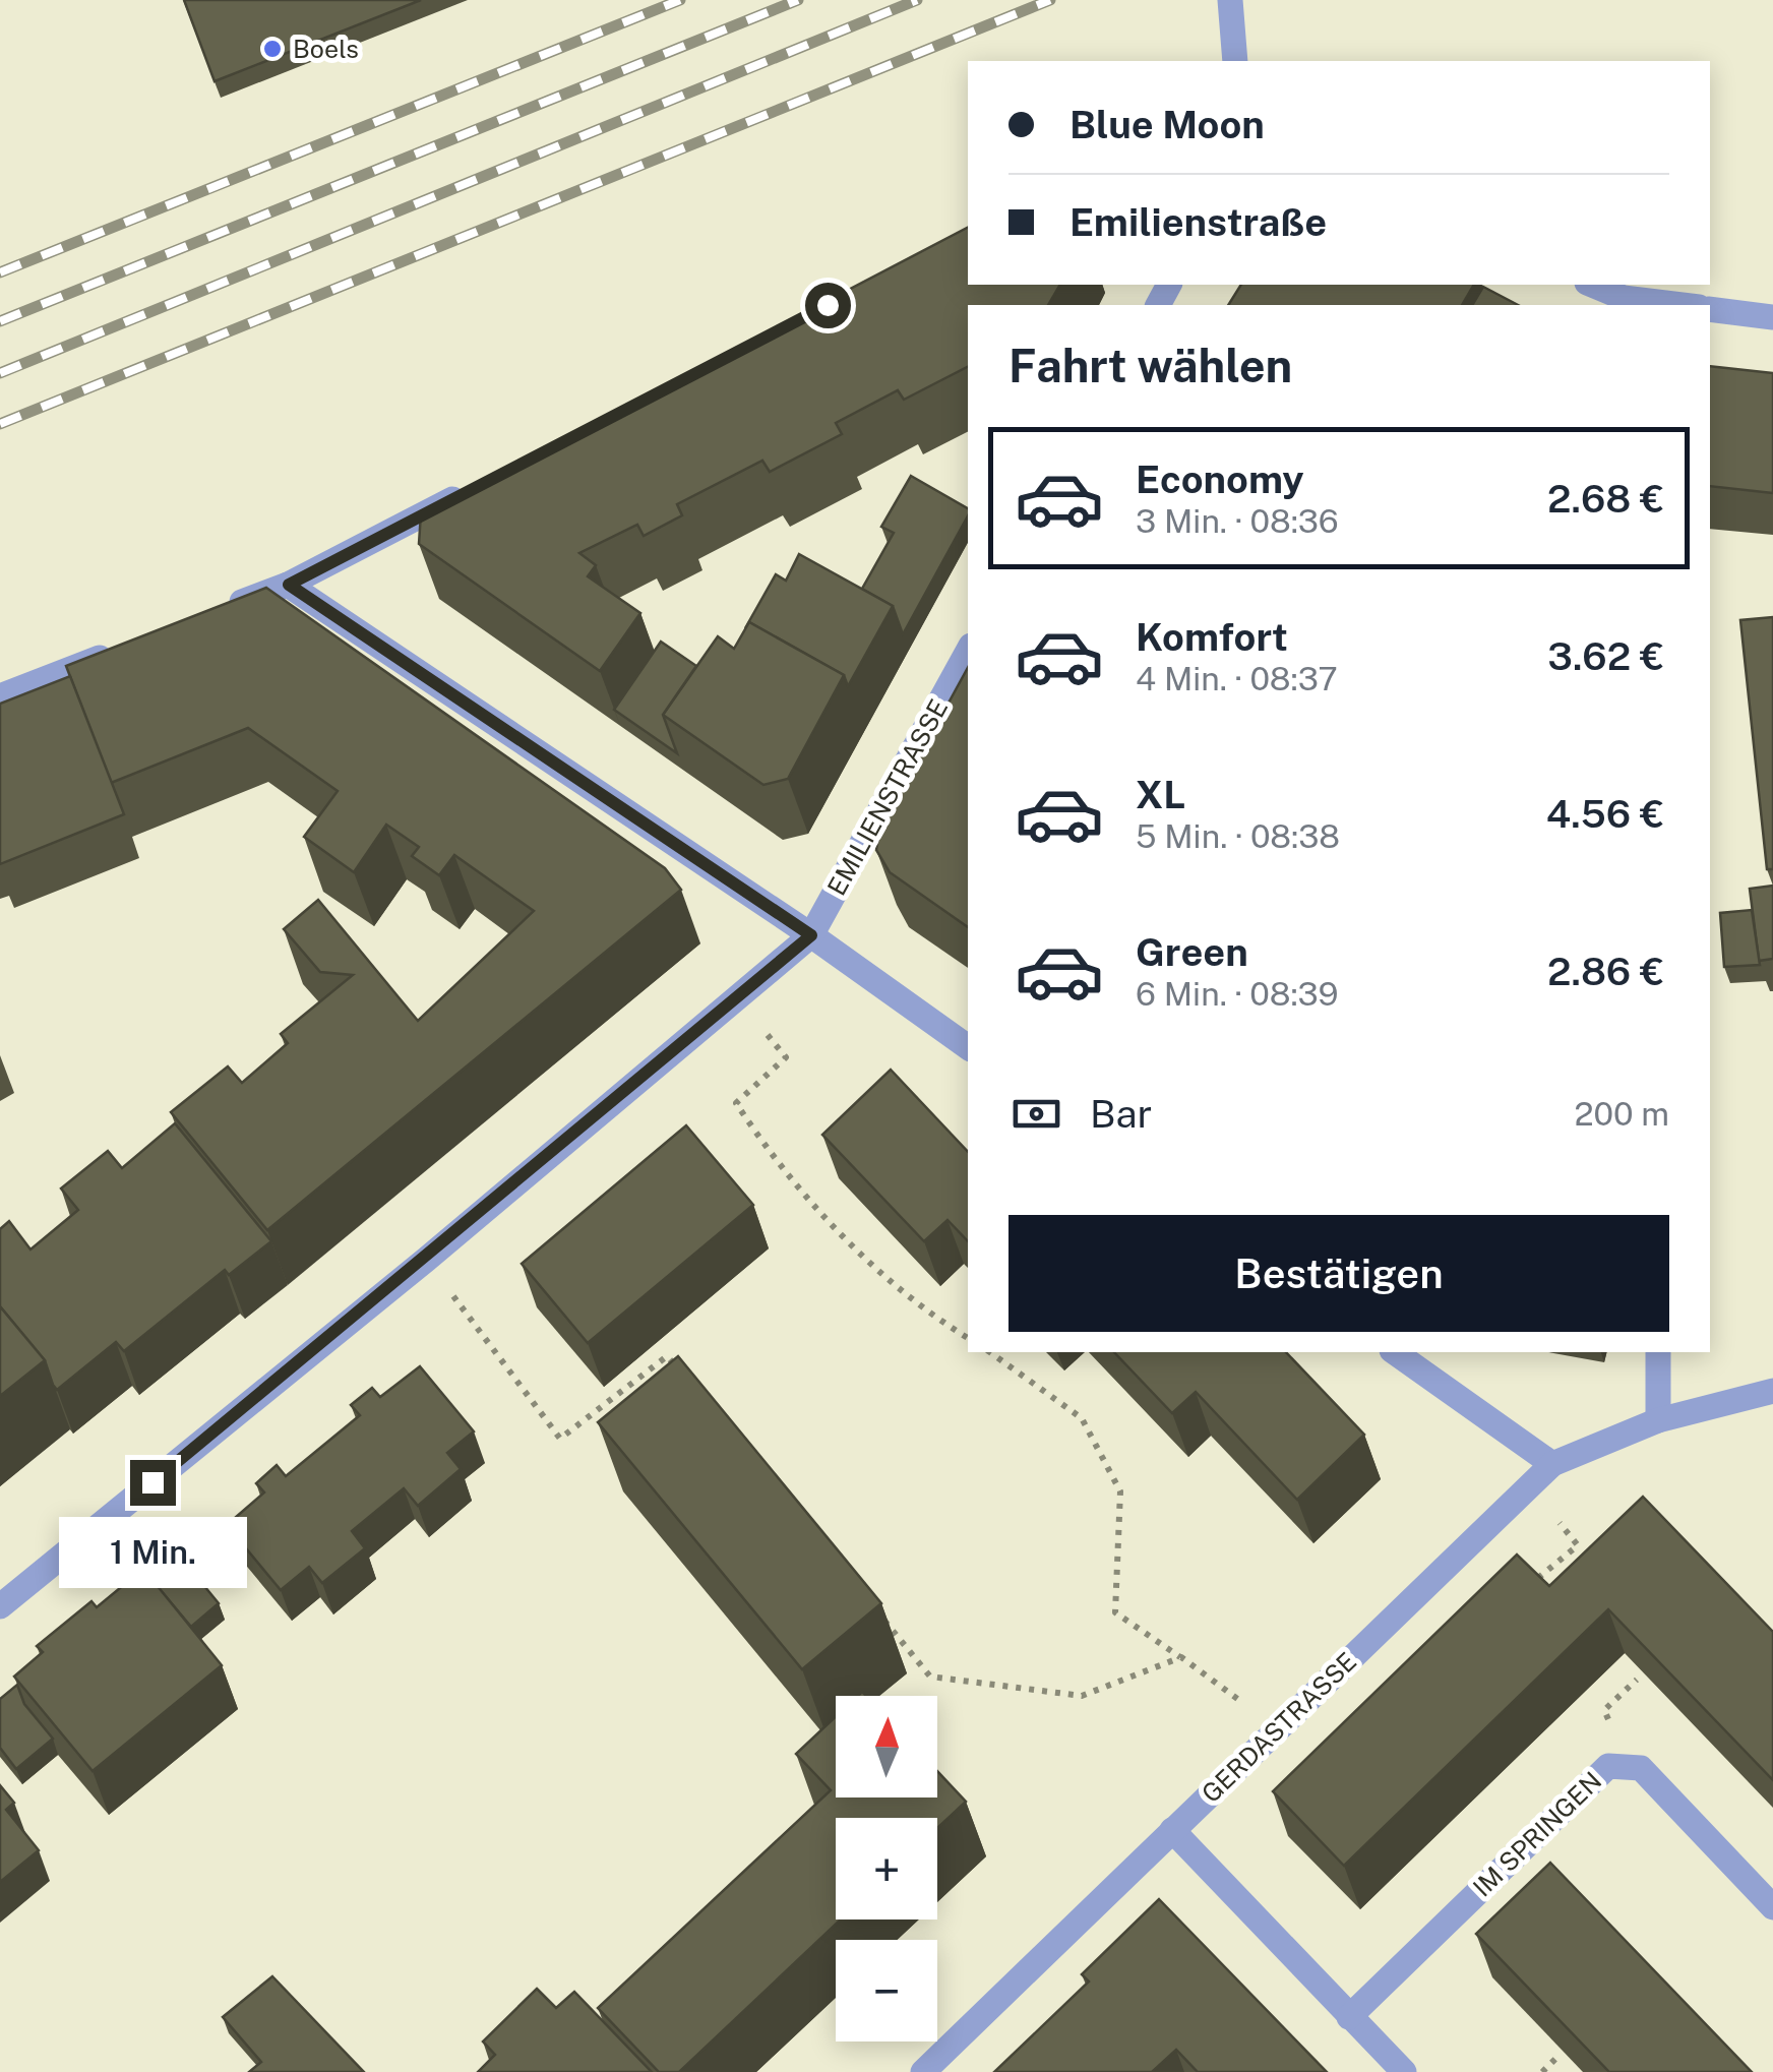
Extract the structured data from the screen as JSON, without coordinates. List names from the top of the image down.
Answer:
{
  "streets": {
    "street": ["EMILIENSTRASSE", "GERDASTRASSE", "IM SPRINGEN"]
  },
  "places": ["Boels"],
  "north": "top",
  "page": {
    "banner": ["Blue Moon", "Emilienstraße"],
    "heading": "Fahrt wählen",
    "list": [
      {
        "name": "Economy",
        "note": "3 Min. · 08:36",
        "value": "2.68 €"
      },
      {
        "name": "Komfort",
        "note": "4 Min. · 08:37",
        "value": "3.62 €"
      },
      {
        "name": "XL",
        "note": "5 Min. · 08:38",
        "value": "4.56 €"
      },
      {
        "name": "Green",
        "note": "6 Min. · 08:39",
        "value": "2.86 €"
      }
    ],
    "pay": ["Bar", "200 m"],
    "buttons": "Bestätigen",
    "bubble": "1 Min.",
    "map_buttons": ["+", "−"]
  }
}
